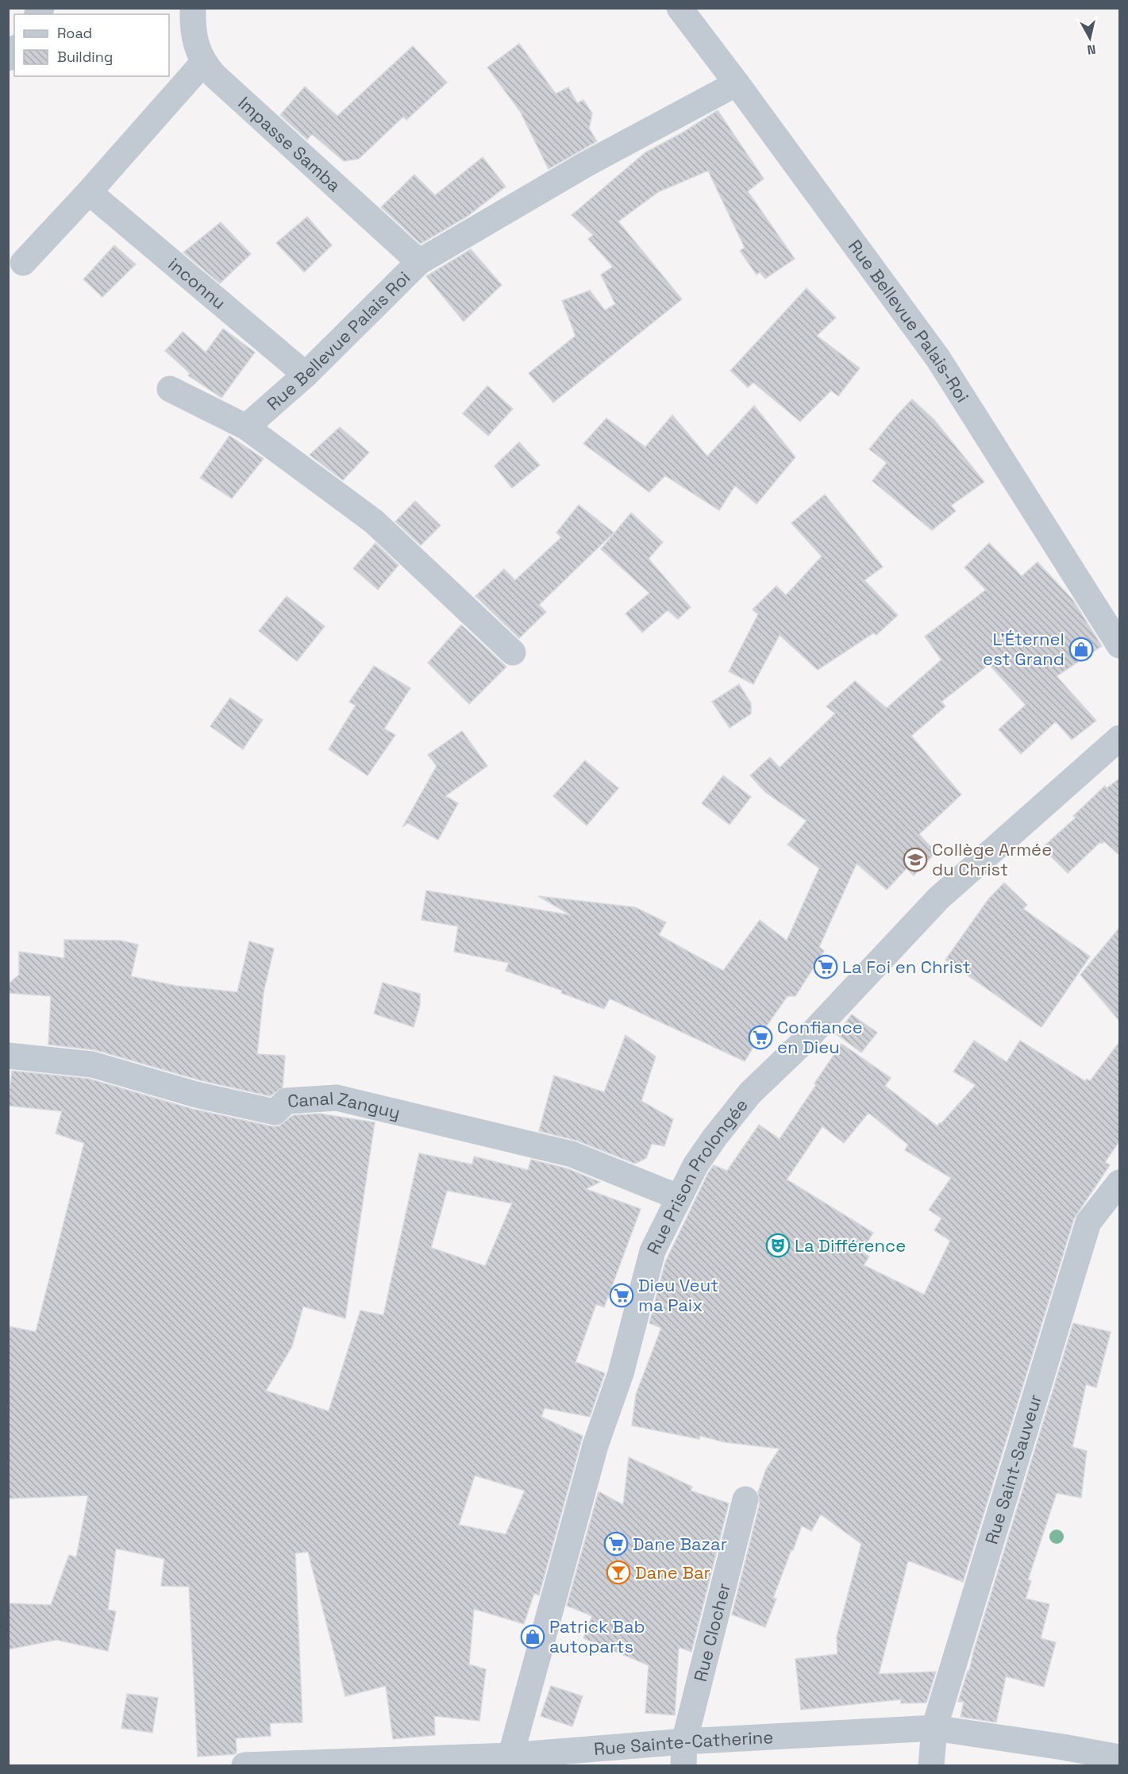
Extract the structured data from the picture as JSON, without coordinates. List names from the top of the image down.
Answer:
{
  "streets": {
    "street": [
      "Impasse Samba",
      "inconnu",
      "Rue Bellevue Palais-Roi",
      "Rue Bellevue Palais Roi",
      "Canal Zanguy",
      "Rue Prison Prolongée",
      "Rue Saint-Sauveur",
      "Rue Clocher",
      "Rue Sainte-Catherine"
    ]
  },
  "crossings": [
    ["Impasse Samba", "Rue Bellevue Palais Roi"],
    ["inconnu", "Rue Bellevue Palais Roi"],
    ["Rue Bellevue Palais-Roi", "Rue Bellevue Palais Roi"],
    ["Canal Zanguy", "Rue Prison Prolongée"],
    ["Rue Prison Prolongée", "Rue Sainte-Catherine"],
    ["Rue Saint-Sauveur", "Rue Sainte-Catherine"],
    ["Rue Clocher", "Rue Sainte-Catherine"]
  ],
  "places": {
    "shop": ["L'Éternel est Grand", "Patrick Bab autoparts"],
    "school or university": ["Collège Armée du Christ"],
    "supermarket": [
      "La Foi en Christ",
      "Confiance en Dieu",
      "Dieu Veut ma Paix",
      "Dane Bazar"
    ],
    "theatre": ["La Différence"],
    "bar": ["Dane Bar"]
  },
  "legend": ["Road", "Building"],
  "north": "bottom"
}
